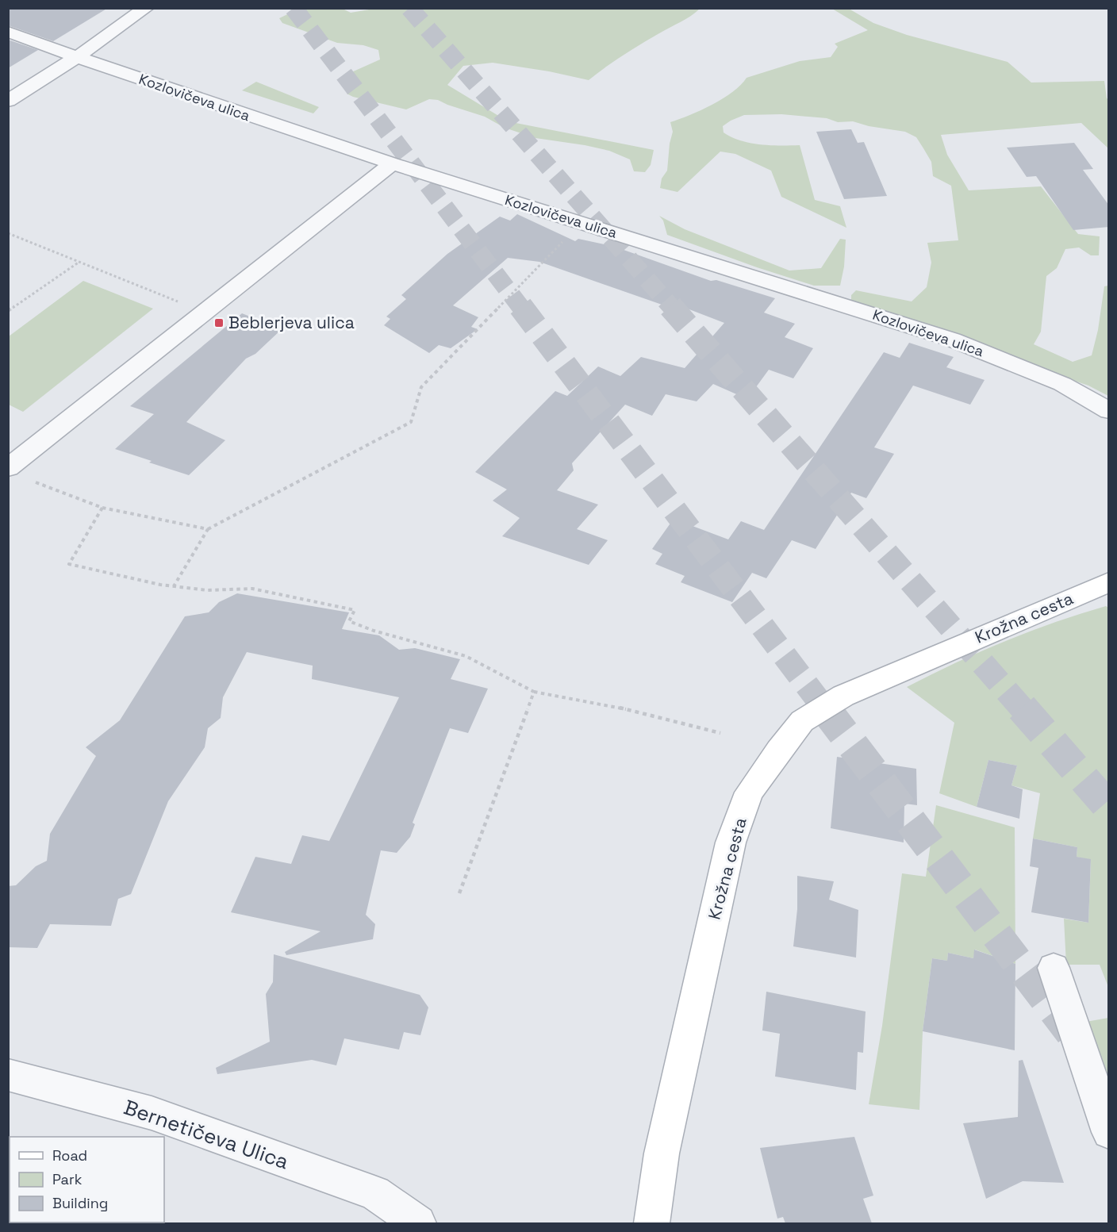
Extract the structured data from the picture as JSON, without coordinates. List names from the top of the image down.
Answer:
{
  "streets": {
    "street": ["Kozlovičeva ulica", "Krožna cesta", "Bernetičeva Ulica"]
  },
  "places": {
    "transit": ["Beblerjeva ulica"]
  },
  "legend": ["Road", "Park", "Building"]
}
